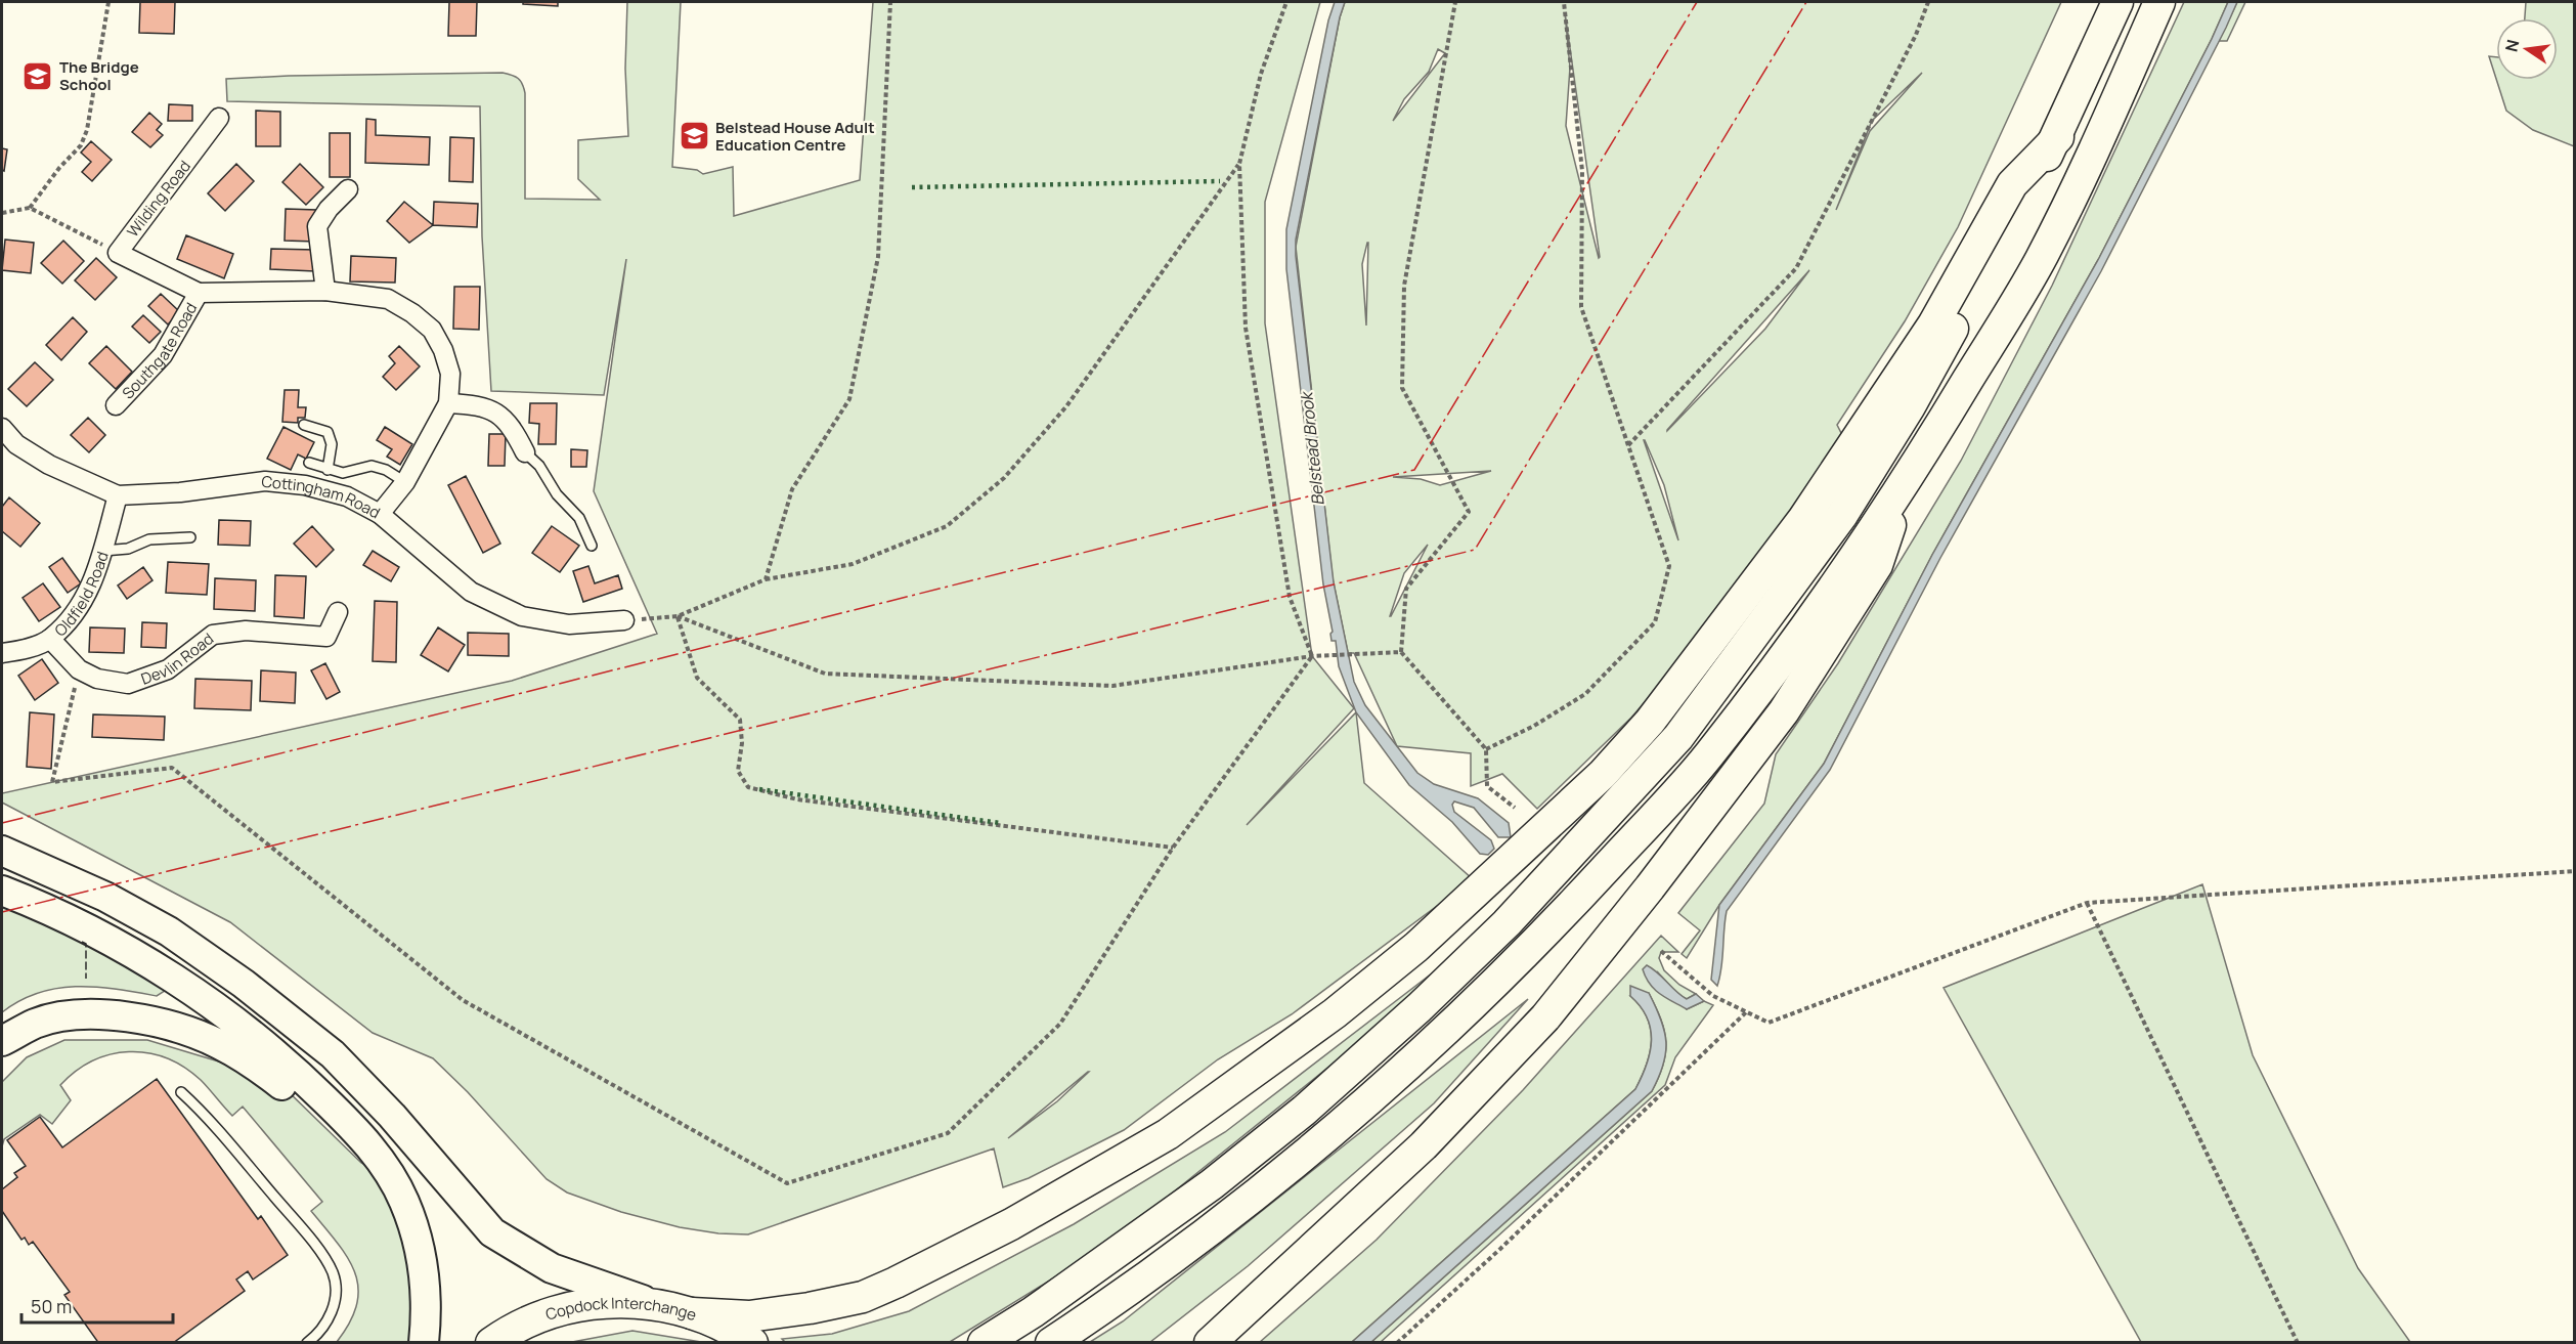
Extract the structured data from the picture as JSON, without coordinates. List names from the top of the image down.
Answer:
{
  "streets": {
    "highway": ["Copdock Interchange"],
    "street": [
      "Wilding Road",
      "Southgate Road",
      "Cottingham Road",
      "Oldfield Road",
      "Devlin Road"
    ]
  },
  "crossings": [
    ["Wilding Road", "Southgate Road"],
    ["Wilding Road", "Cottingham Road"],
    ["Cottingham Road", "Oldfield Road"],
    ["Oldfield Road", "Devlin Road"]
  ],
  "water": ["Belstead Brook"],
  "places": {
    "school or university": ["The Bridge School", "Belstead House Adult Education Centre"]
  },
  "scale_bar": "50 m",
  "north": "left"
}
